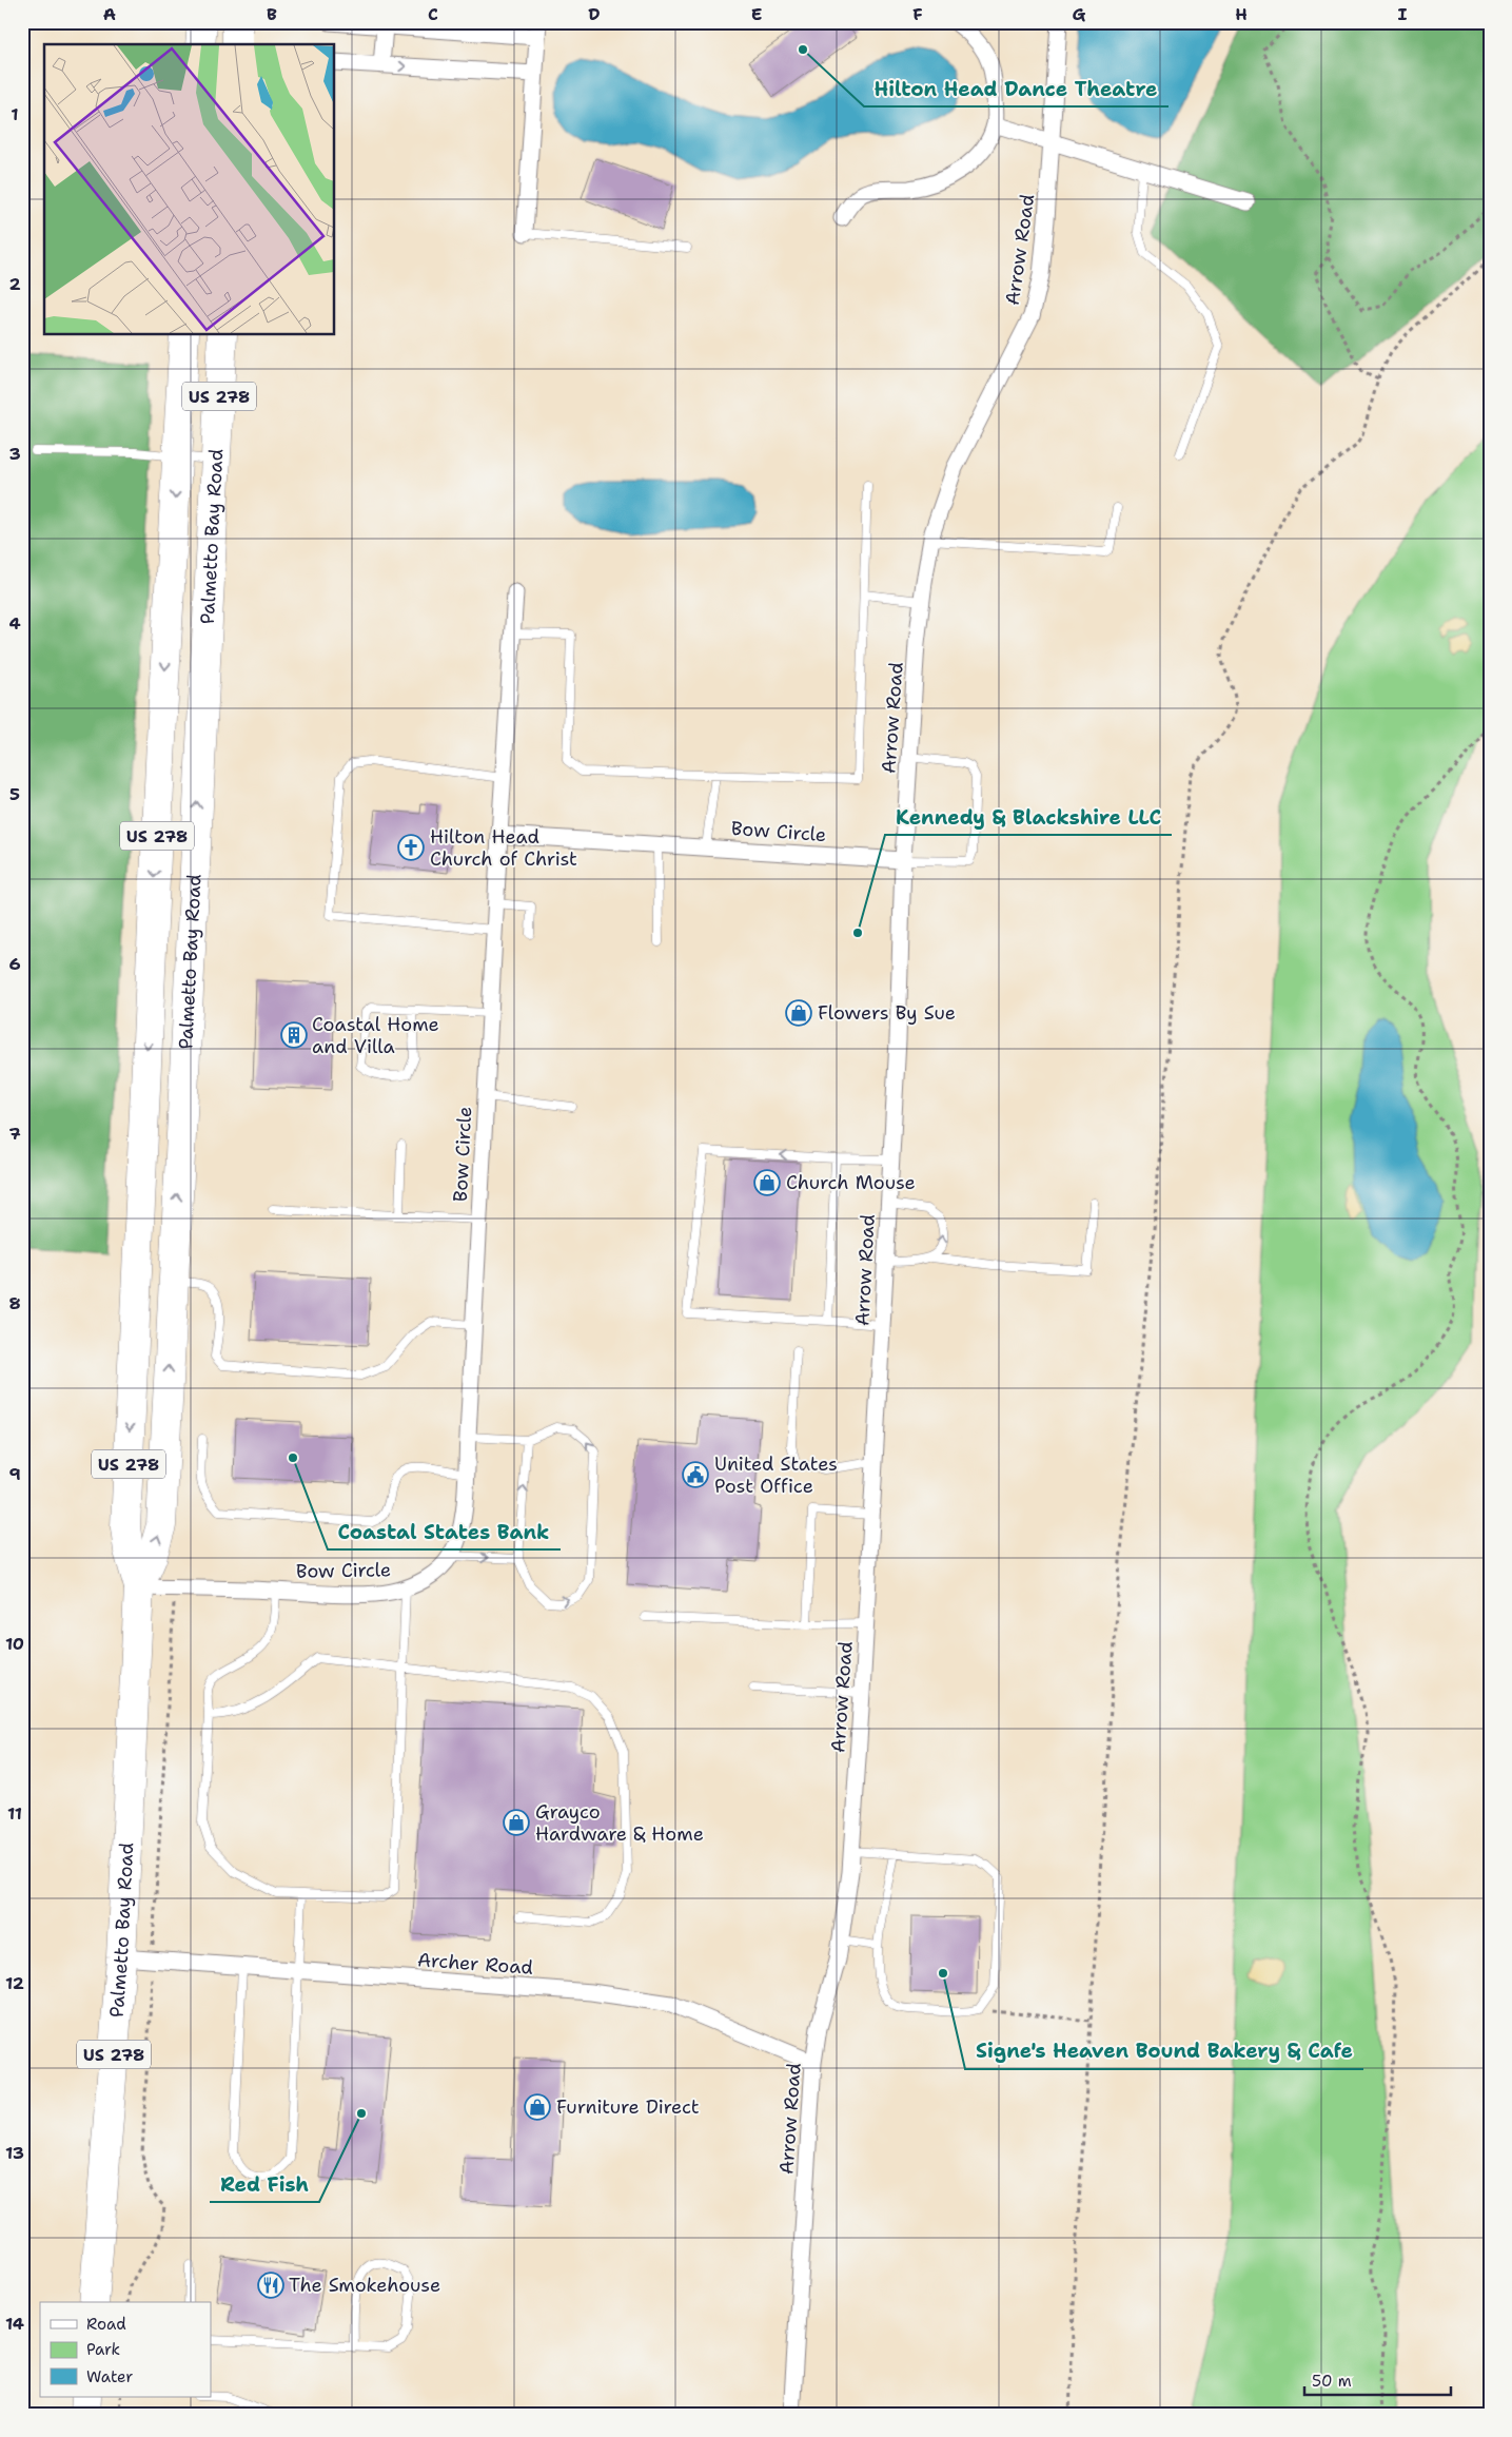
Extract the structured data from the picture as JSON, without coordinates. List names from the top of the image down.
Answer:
{
  "streets": {
    "highway": ["US 278", "Palmetto Bay Road"],
    "street": ["Arrow Road", "Bow Circle", "Archer Road"]
  },
  "crossings": [
    ["Arrow Road", "Bow Circle"],
    ["Arrow Road", "Archer Road"],
    ["Palmetto Bay Road", "Bow Circle"],
    ["Palmetto Bay Road", "Archer Road"]
  ],
  "places": {
    "other": [
      "Hilton Head Dance Theatre",
      "Kennedy & Blackshire LLC",
      "Coastal States Bank",
      "Signe's Heaven Bound Bakery & Cafe",
      "Red Fish"
    ],
    "church": ["Hilton Head Church of Christ"],
    "shop": [
      "Flowers By Sue",
      "Church Mouse",
      "Grayco Hardware & Home",
      "Furniture Direct"
    ],
    "building": ["Coastal Home and Villa"],
    "public building": ["United States Post Office"],
    "restaurant": ["The Smokehouse"]
  },
  "legend": ["Road", "Park", "Water"],
  "scale_bar": "50 m",
  "grid": {
    "columns": [
      "A",
      "B",
      "C",
      "D",
      "E",
      "F",
      "G",
      "H",
      "I"
    ],
    "rows": [
      "1",
      "2",
      "3",
      "4",
      "5",
      "6",
      "7",
      "8",
      "9",
      "10",
      "11",
      "12",
      "13",
      "14"
    ]
  }
}
